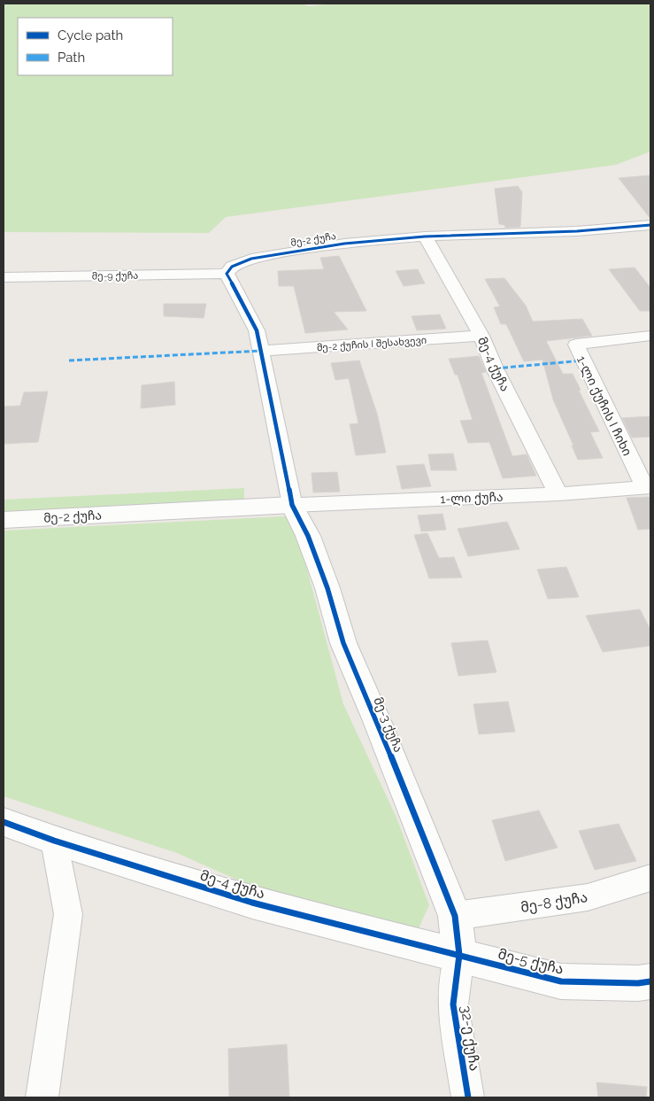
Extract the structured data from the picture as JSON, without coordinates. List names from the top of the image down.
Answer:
{
  "streets": {
    "street": [
      "მე-2 ქუჩა",
      "მე-9 ქუჩა",
      "მე-2 ქუჩის I შესახვევი",
      "მე-4 ქუჩა",
      "1-ლი ქუჩის I ჩიხი",
      "1-ლი ქუჩა",
      "მე-3 ქუჩა",
      "მე-8 ქუჩა",
      "მე-5 ქუჩა",
      "32-ე ქუჩა"
    ]
  },
  "crossings": [
    ["მე-2 ქუჩა", "მე-9 ქუჩა"],
    ["მე-2 ქუჩა", "მე-4 ქუჩა"],
    ["მე-2 ქუჩა", "1-ლი ქუჩა"],
    ["მე-2 ქუჩა", "მე-3 ქუჩა"],
    ["მე-2 ქუჩის I შესახვევი", "მე-4 ქუჩა"],
    ["მე-4 ქუჩა", "1-ლი ქუჩა"],
    ["მე-4 ქუჩა", "მე-3 ქუჩა"],
    ["მე-4 ქუჩა", "მე-5 ქუჩა"],
    ["მე-4 ქუჩა", "32-ე ქუჩა"],
    ["1-ლი ქუჩის I ჩიხი", "1-ლი ქუჩა"],
    ["1-ლი ქუჩა", "მე-3 ქუჩა"],
    ["მე-3 ქუჩა", "მე-8 ქუჩა"],
    ["მე-3 ქუჩა", "მე-5 ქუჩა"],
    ["მე-3 ქუჩა", "32-ე ქუჩა"],
    ["მე-5 ქუჩა", "32-ე ქუჩა"]
  ],
  "legend": ["Cycle path", "Path"]
}
